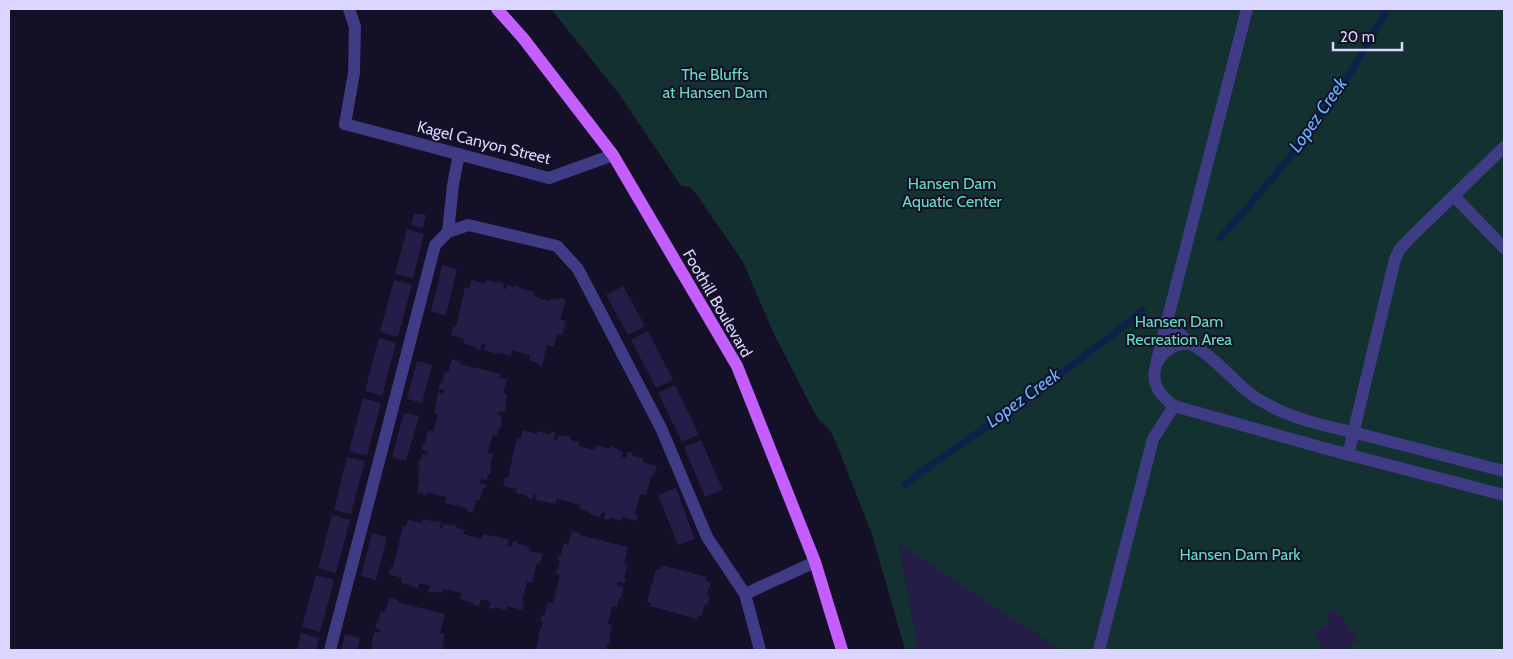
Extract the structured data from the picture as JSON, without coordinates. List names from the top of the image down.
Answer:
{
  "streets": {
    "main road": ["Foothill Boulevard"],
    "street": ["Kagel Canyon Street"]
  },
  "crossings": [
    ["Kagel Canyon Street", "Foothill Boulevard"]
  ],
  "water": ["Lopez Creek"],
  "parks": [
    "The Bluffs at Hansen Dam",
    "Hansen Dam Aquatic Center",
    "Hansen Dam Recreation Area",
    "Hansen Dam Park"
  ],
  "scale_bar": "20 m"
}
